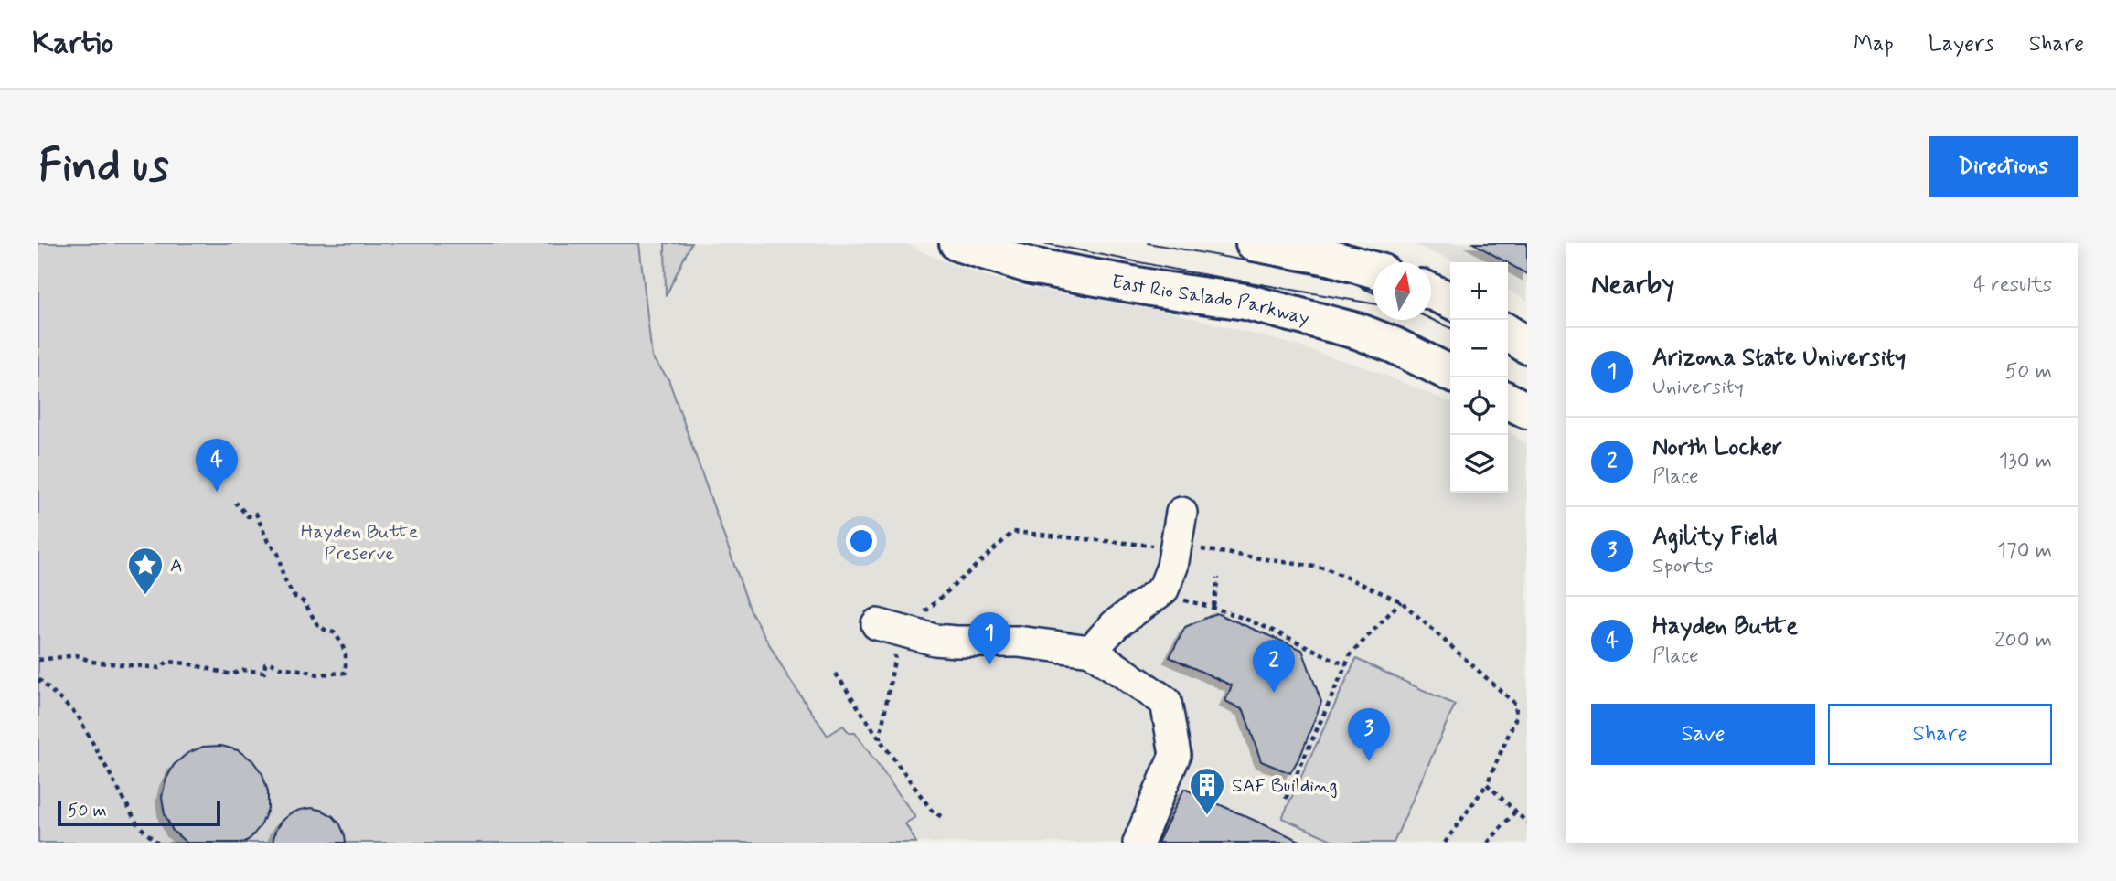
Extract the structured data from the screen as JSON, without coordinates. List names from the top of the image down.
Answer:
{
  "streets": {
    "main road": ["East Rio Salado Parkway"]
  },
  "parks": ["Hayden Butte Preserve"],
  "places": {
    "place": ["A"],
    "building": ["SAF Building"]
  },
  "scale_bar": "50 m",
  "north": "top",
  "page": {
    "header": "Kartio",
    "nav": ["Map", "Layers", "Share"],
    "buttons": [
      "Directions",
      ["Save", "Share"]
    ],
    "title": "Find us",
    "heading": ["Nearby", "4 results"],
    "map_buttons": ["+", "−"],
    "list": [
      {
        "mark": "1",
        "name": "Arizona State University",
        "note": "University",
        "value": "50 m"
      },
      {
        "mark": "2",
        "name": "North Locker",
        "note": "Place",
        "value": "130 m"
      },
      {
        "mark": "3",
        "name": "Agility Field",
        "note": "Sports",
        "value": "170 m"
      },
      {
        "mark": "4",
        "name": "Hayden Butte",
        "note": "Place",
        "value": "200 m"
      }
    ],
    "pins": [
      "4",
      "1",
      "2",
      "3"
    ],
    "scale": "50 m"
  }
}
